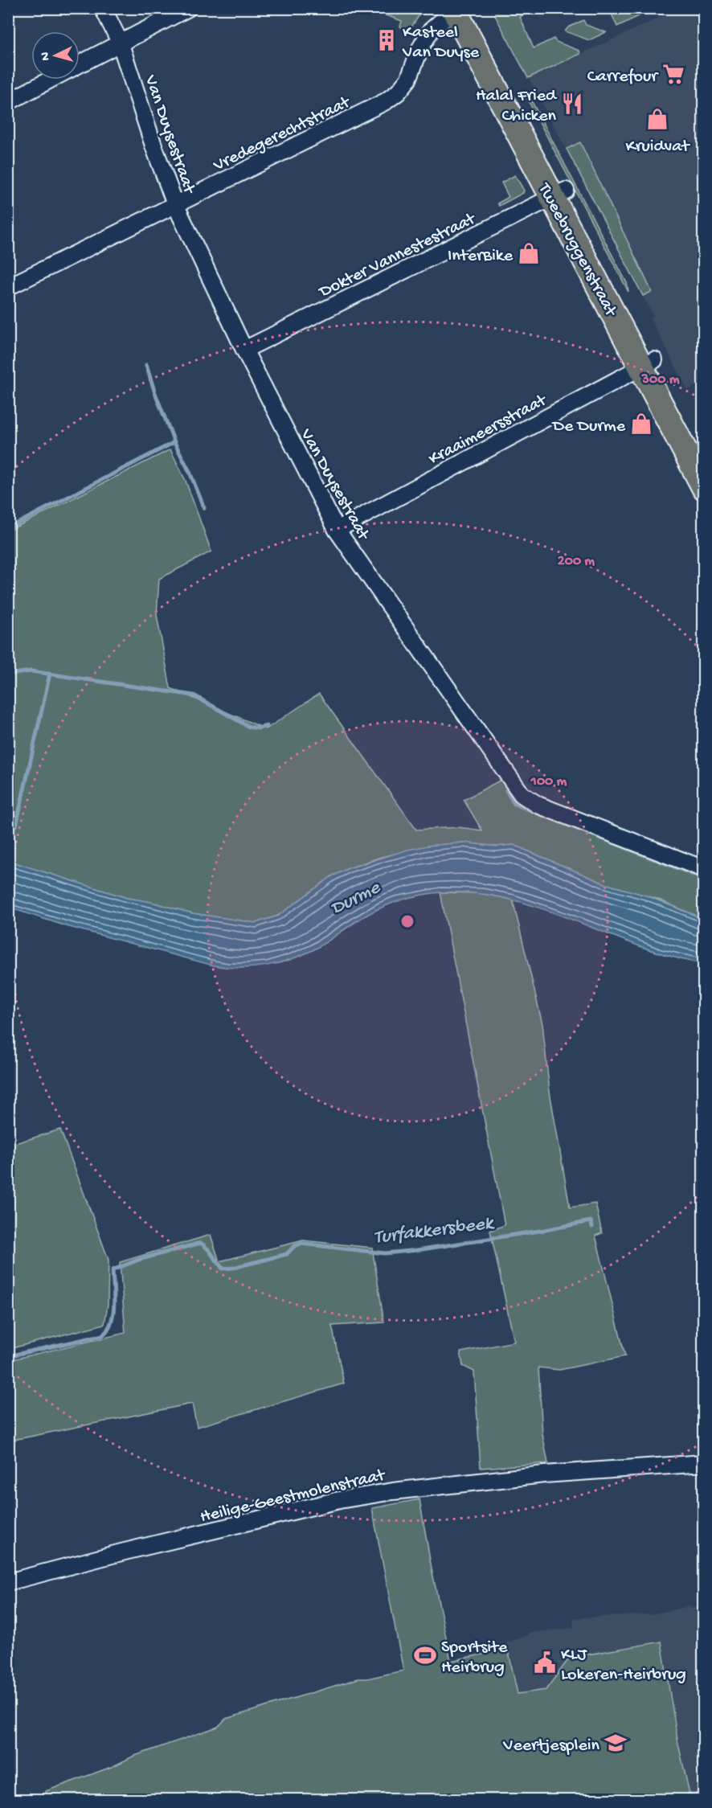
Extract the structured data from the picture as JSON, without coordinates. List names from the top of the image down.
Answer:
{
  "streets": {
    "main road": ["Tweebruggenstraat"],
    "street": [
      "Vredegerechtstraat",
      "Van Duysestraat",
      "Dokter Vannestestraat",
      "Kraaimeersstraat",
      "Heilige-Geestmolenstraat"
    ]
  },
  "crossings": [
    ["Vredegerechtstraat", "Van Duysestraat"],
    ["Vredegerechtstraat", "Tweebruggenstraat"],
    ["Van Duysestraat", "Dokter Vannestestraat"],
    ["Van Duysestraat", "Kraaimeersstraat"],
    ["Tweebruggenstraat", "Dokter Vannestestraat"],
    ["Tweebruggenstraat", "Kraaimeersstraat"]
  ],
  "water": ["Durme", "Turfakkersbeek"],
  "places": {
    "building": ["Kasteel Van Duyse"],
    "supermarket": ["Carrefour"],
    "restaurant": ["Halal Fried Chicken"],
    "shop": ["Kruidvat", "InterBike", "De Durme"],
    "sports": ["Sportsite Heirbrug"],
    "public building": ["KLJ Lokeren-Heirbrug"],
    "school or university": ["Veertjesplein"]
  },
  "north": "left",
  "rings": ["300 m", "200 m", "100 m"]
}
